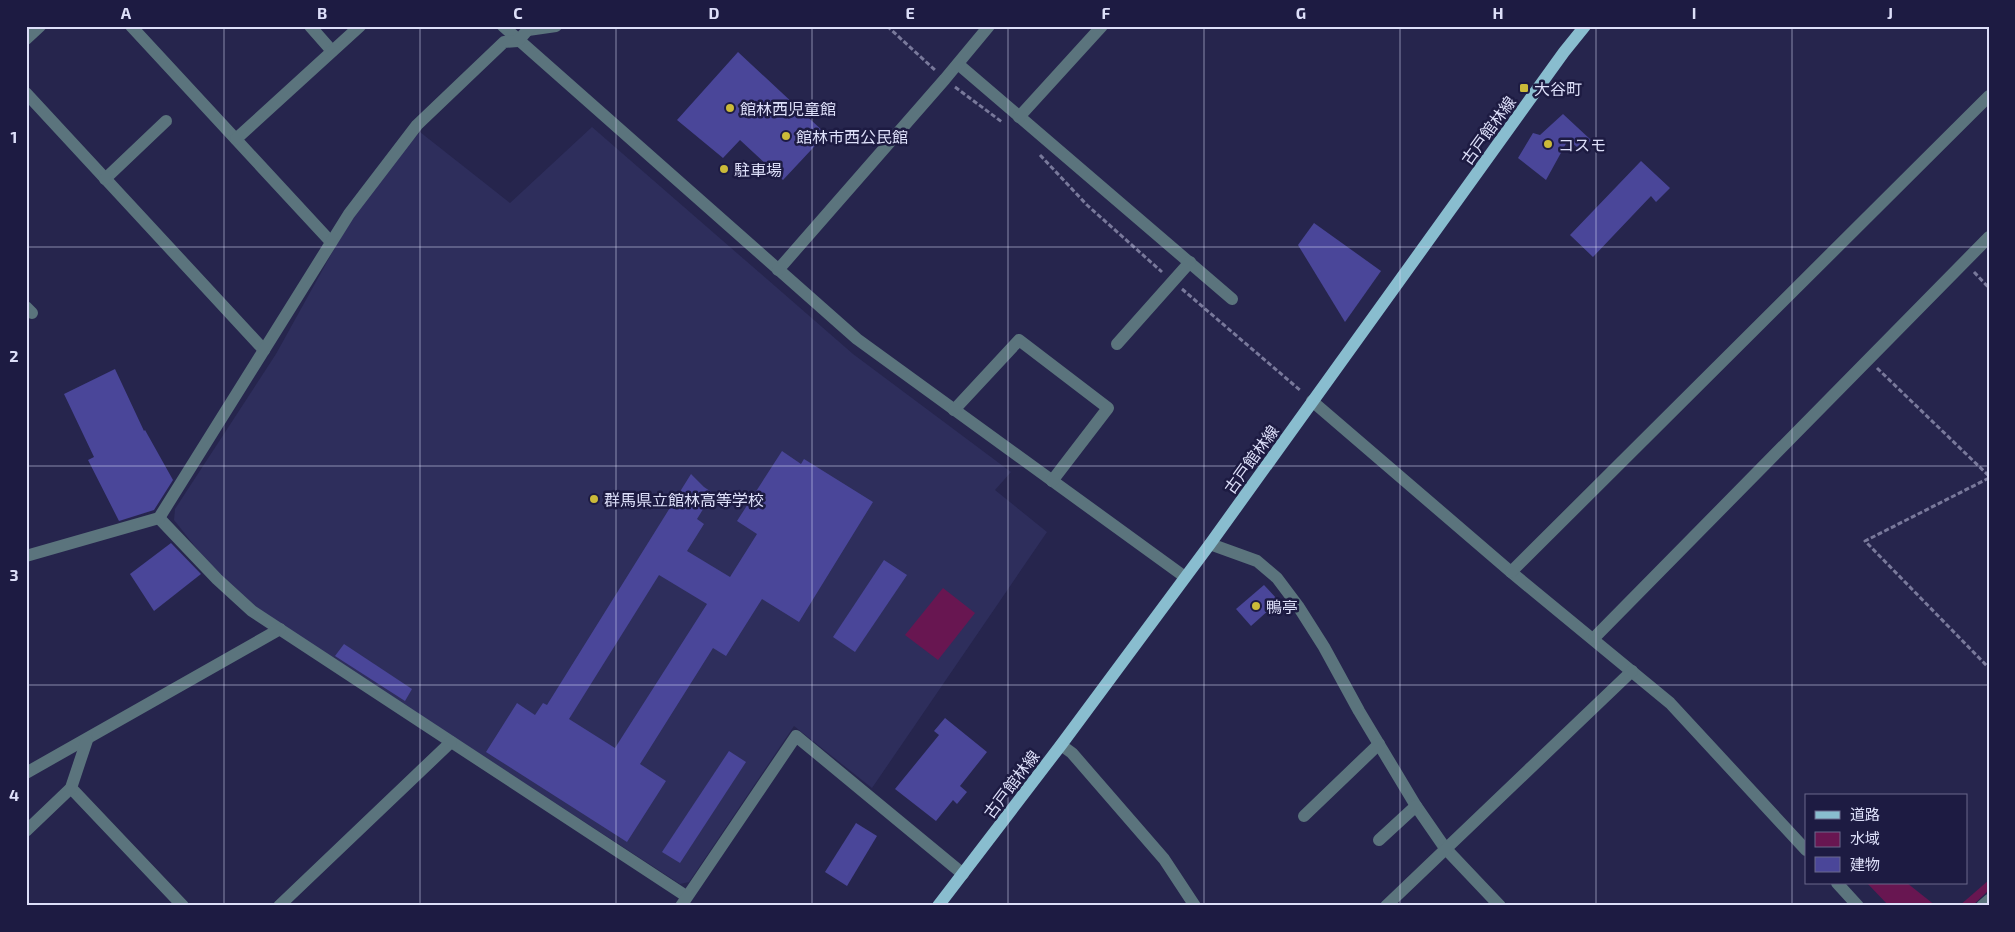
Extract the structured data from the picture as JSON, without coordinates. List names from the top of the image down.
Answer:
{
  "streets": {
    "main road": ["古戸館林線"]
  },
  "places": {
    "transit": ["大谷町"],
    "other": [
      "館林西児童館",
      "館林市西公民館",
      "コスモ",
      "駐車場",
      "群馬県立館林高等学校",
      "鴨亭"
    ]
  },
  "legend": ["道路", "水域", "建物"],
  "grid": {
    "columns": [
      "A",
      "B",
      "C",
      "D",
      "E",
      "F",
      "G",
      "H",
      "I",
      "J"
    ],
    "rows": [
      "1",
      "2",
      "3",
      "4"
    ]
  }
}
